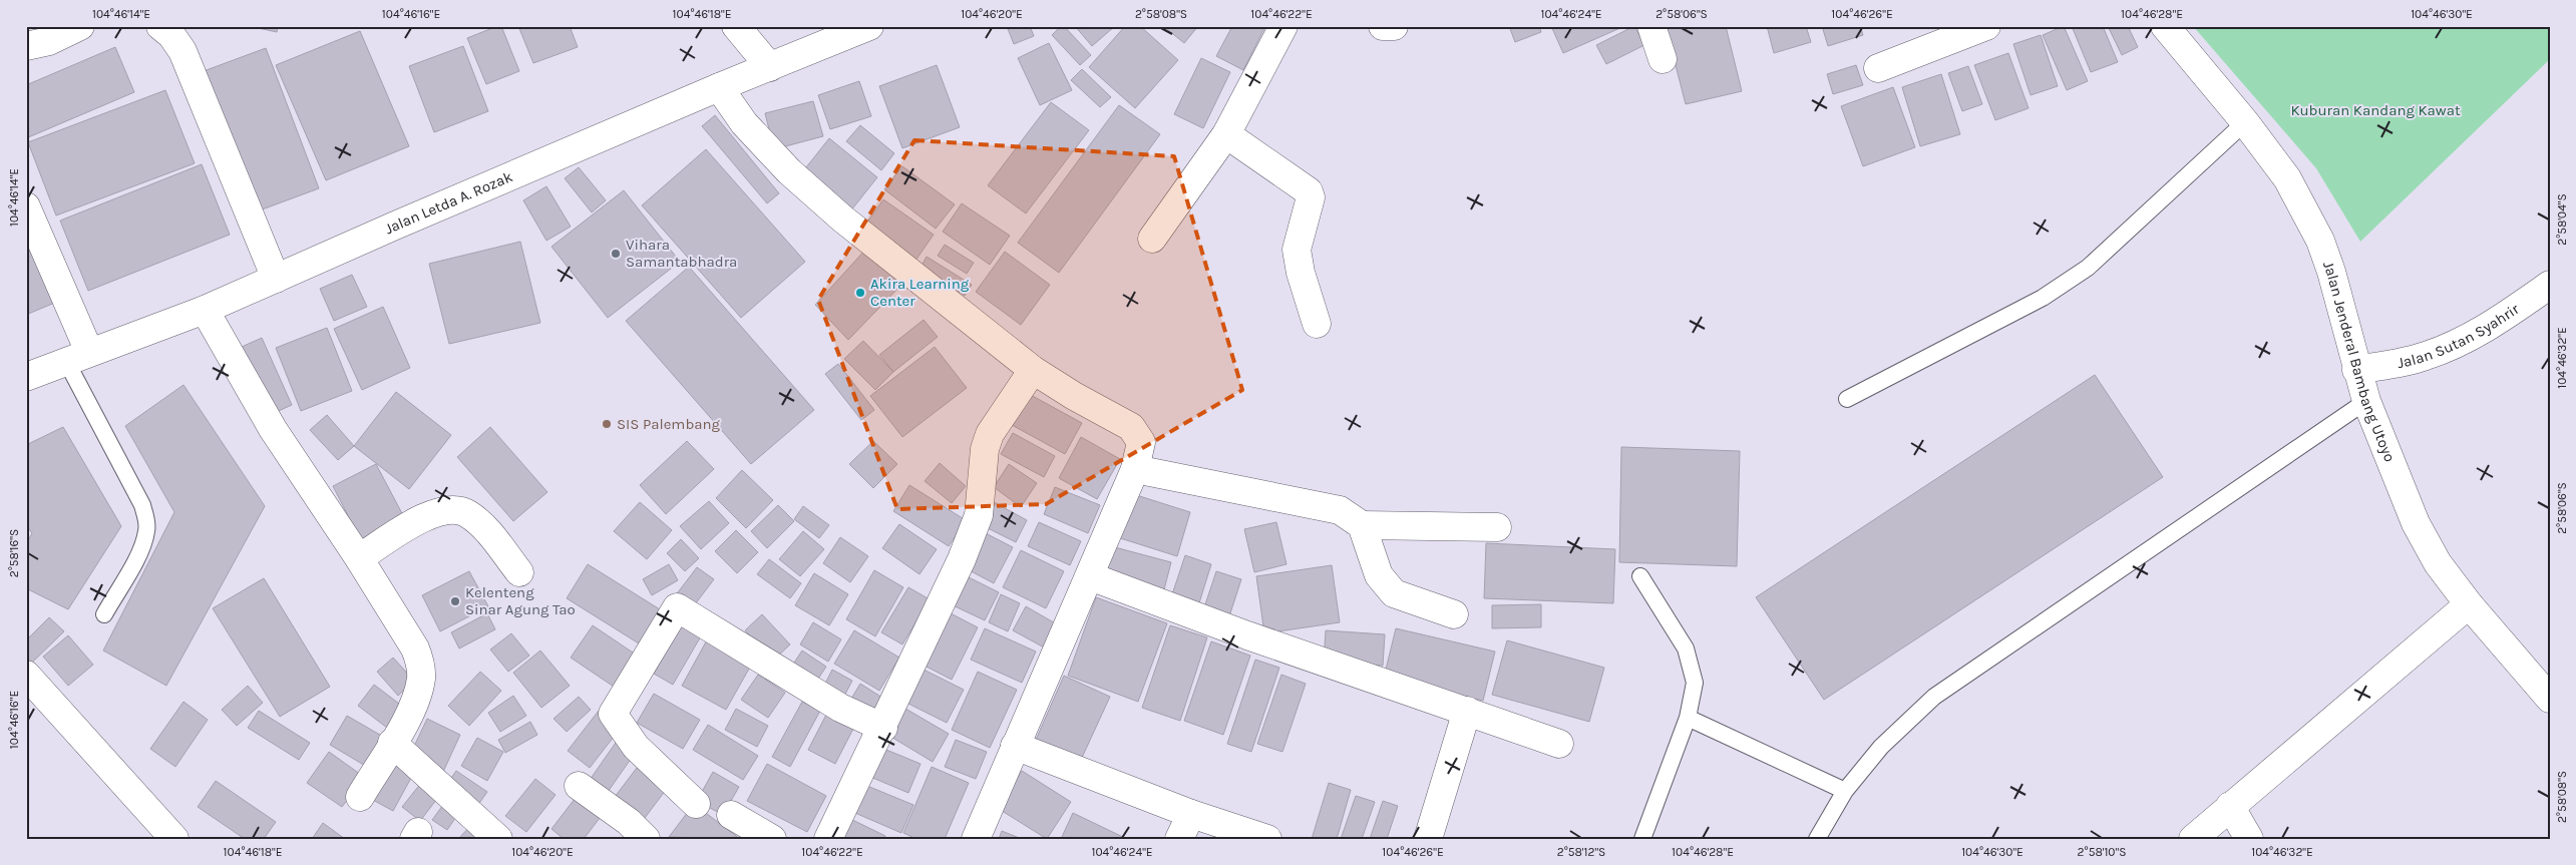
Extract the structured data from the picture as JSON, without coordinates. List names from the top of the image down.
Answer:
{
  "streets": {
    "street": ["Jalan Letda A. Rozak", "Jalan Sutan Syahrir", "Jalan Jenderal Bambang Utoyo"]
  },
  "crossings": [
    ["Jalan Sutan Syahrir", "Jalan Jenderal Bambang Utoyo"]
  ],
  "parks": ["Kuburan Kandang Kawat"],
  "places": [
    "Vihara Samantabhadra",
    "Akira Learning Center",
    "SIS Palembang",
    "Kelenteng Sinar Agung Tao"
  ],
  "coordinates": [
    "104°46'14\"E",
    "104°46'16\"E",
    "104°46'18\"E",
    "104°46'20\"E",
    "2°58'08\"S",
    "104°46'22\"E",
    "104°46'24\"E",
    "2°58'06\"S",
    "104°46'26\"E",
    "104°46'28\"E",
    "104°46'30\"E",
    "2°58'04\"S",
    "104°46'32\"E",
    "2°58'16\"S",
    "2°58'12\"S",
    "2°58'10\"S"
  ]
}
